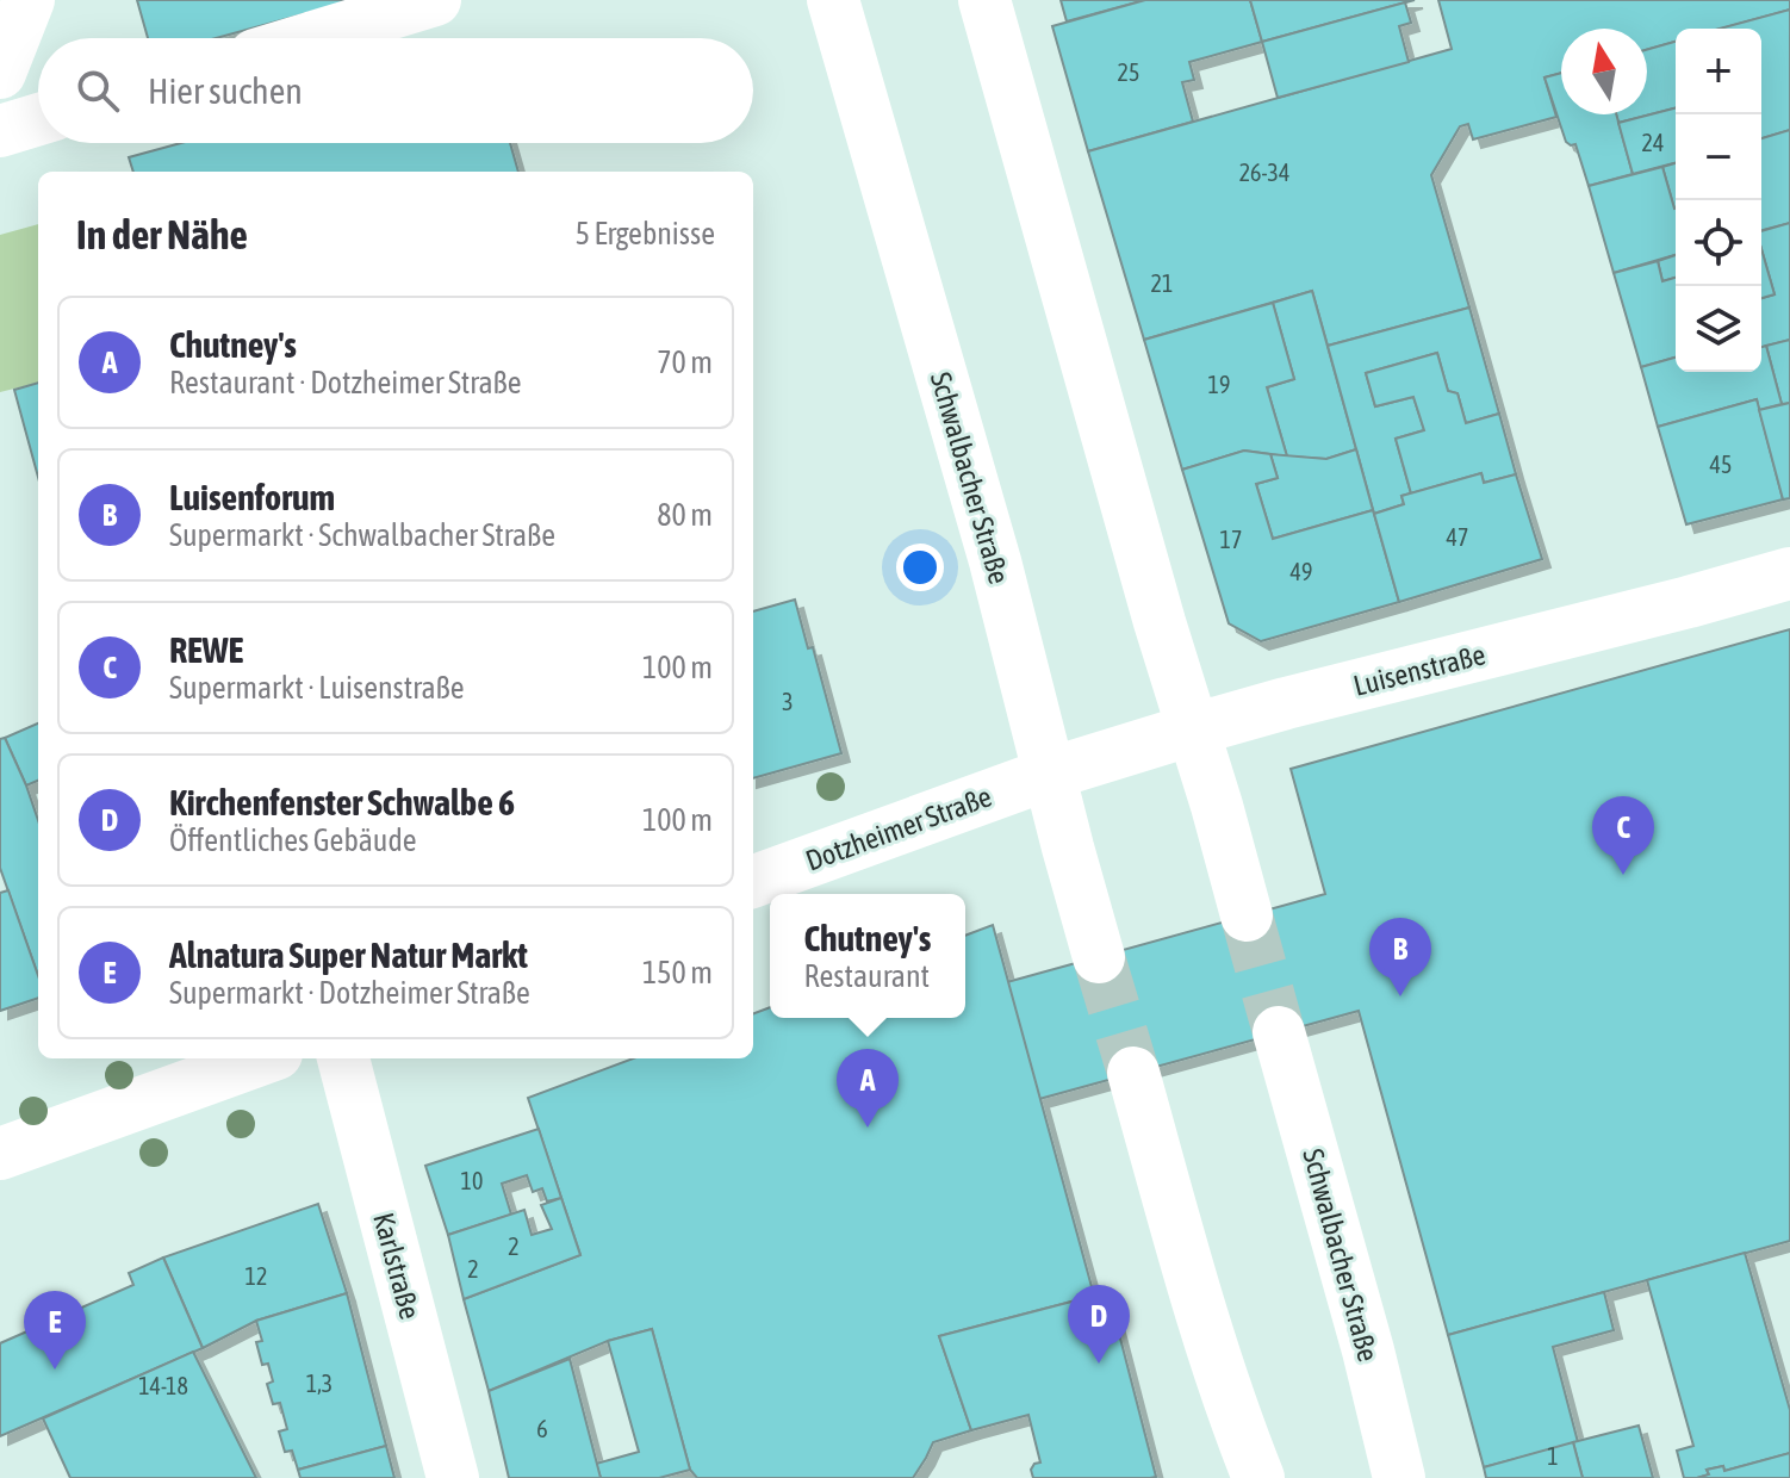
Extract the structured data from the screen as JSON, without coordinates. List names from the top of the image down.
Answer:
{
  "streets": {
    "main road": [
      "Schwalbacher Straße",
      "Luisenstraße",
      "Dotzheimer Straße",
      "Karlstraße"
    ]
  },
  "crossings": [
    ["Schwalbacher Straße", "Luisenstraße"],
    ["Schwalbacher Straße", "Dotzheimer Straße"],
    ["Luisenstraße", "Dotzheimer Straße"]
  ],
  "house_numbers": [
    "25",
    "24",
    "26-34",
    "21",
    "19",
    "45",
    "47",
    "17",
    "49",
    "3",
    "10",
    "2",
    "2",
    "12",
    "1,3",
    "14-18",
    "6",
    "1"
  ],
  "north": "top",
  "page": {
    "map_buttons": ["+", "−"],
    "search": "Hier suchen",
    "heading": ["In der Nähe", "5 Ergebnisse"],
    "list": [
      {
        "mark": "A",
        "name": "Chutney's",
        "note": "Restaurant · Dotzheimer Straße",
        "value": "70 m"
      },
      {
        "mark": "B",
        "name": "Luisenforum",
        "note": "Supermarkt · Schwalbacher Straße",
        "value": "80 m"
      },
      {
        "mark": "C",
        "name": "REWE",
        "note": "Supermarkt · Luisenstraße",
        "value": "100 m"
      },
      {
        "mark": "D",
        "name": "Kirchenfenster Schwalbe 6",
        "note": "Öffentliches Gebäude",
        "value": "100 m"
      },
      {
        "mark": "E",
        "name": "Alnatura Super Natur Markt",
        "note": "Supermarkt · Dotzheimer Straße",
        "value": "150 m"
      }
    ],
    "pins": [
      "C",
      "B",
      "A",
      "D",
      "E"
    ],
    "popup": ["Chutney's", "Restaurant"]
  }
}
